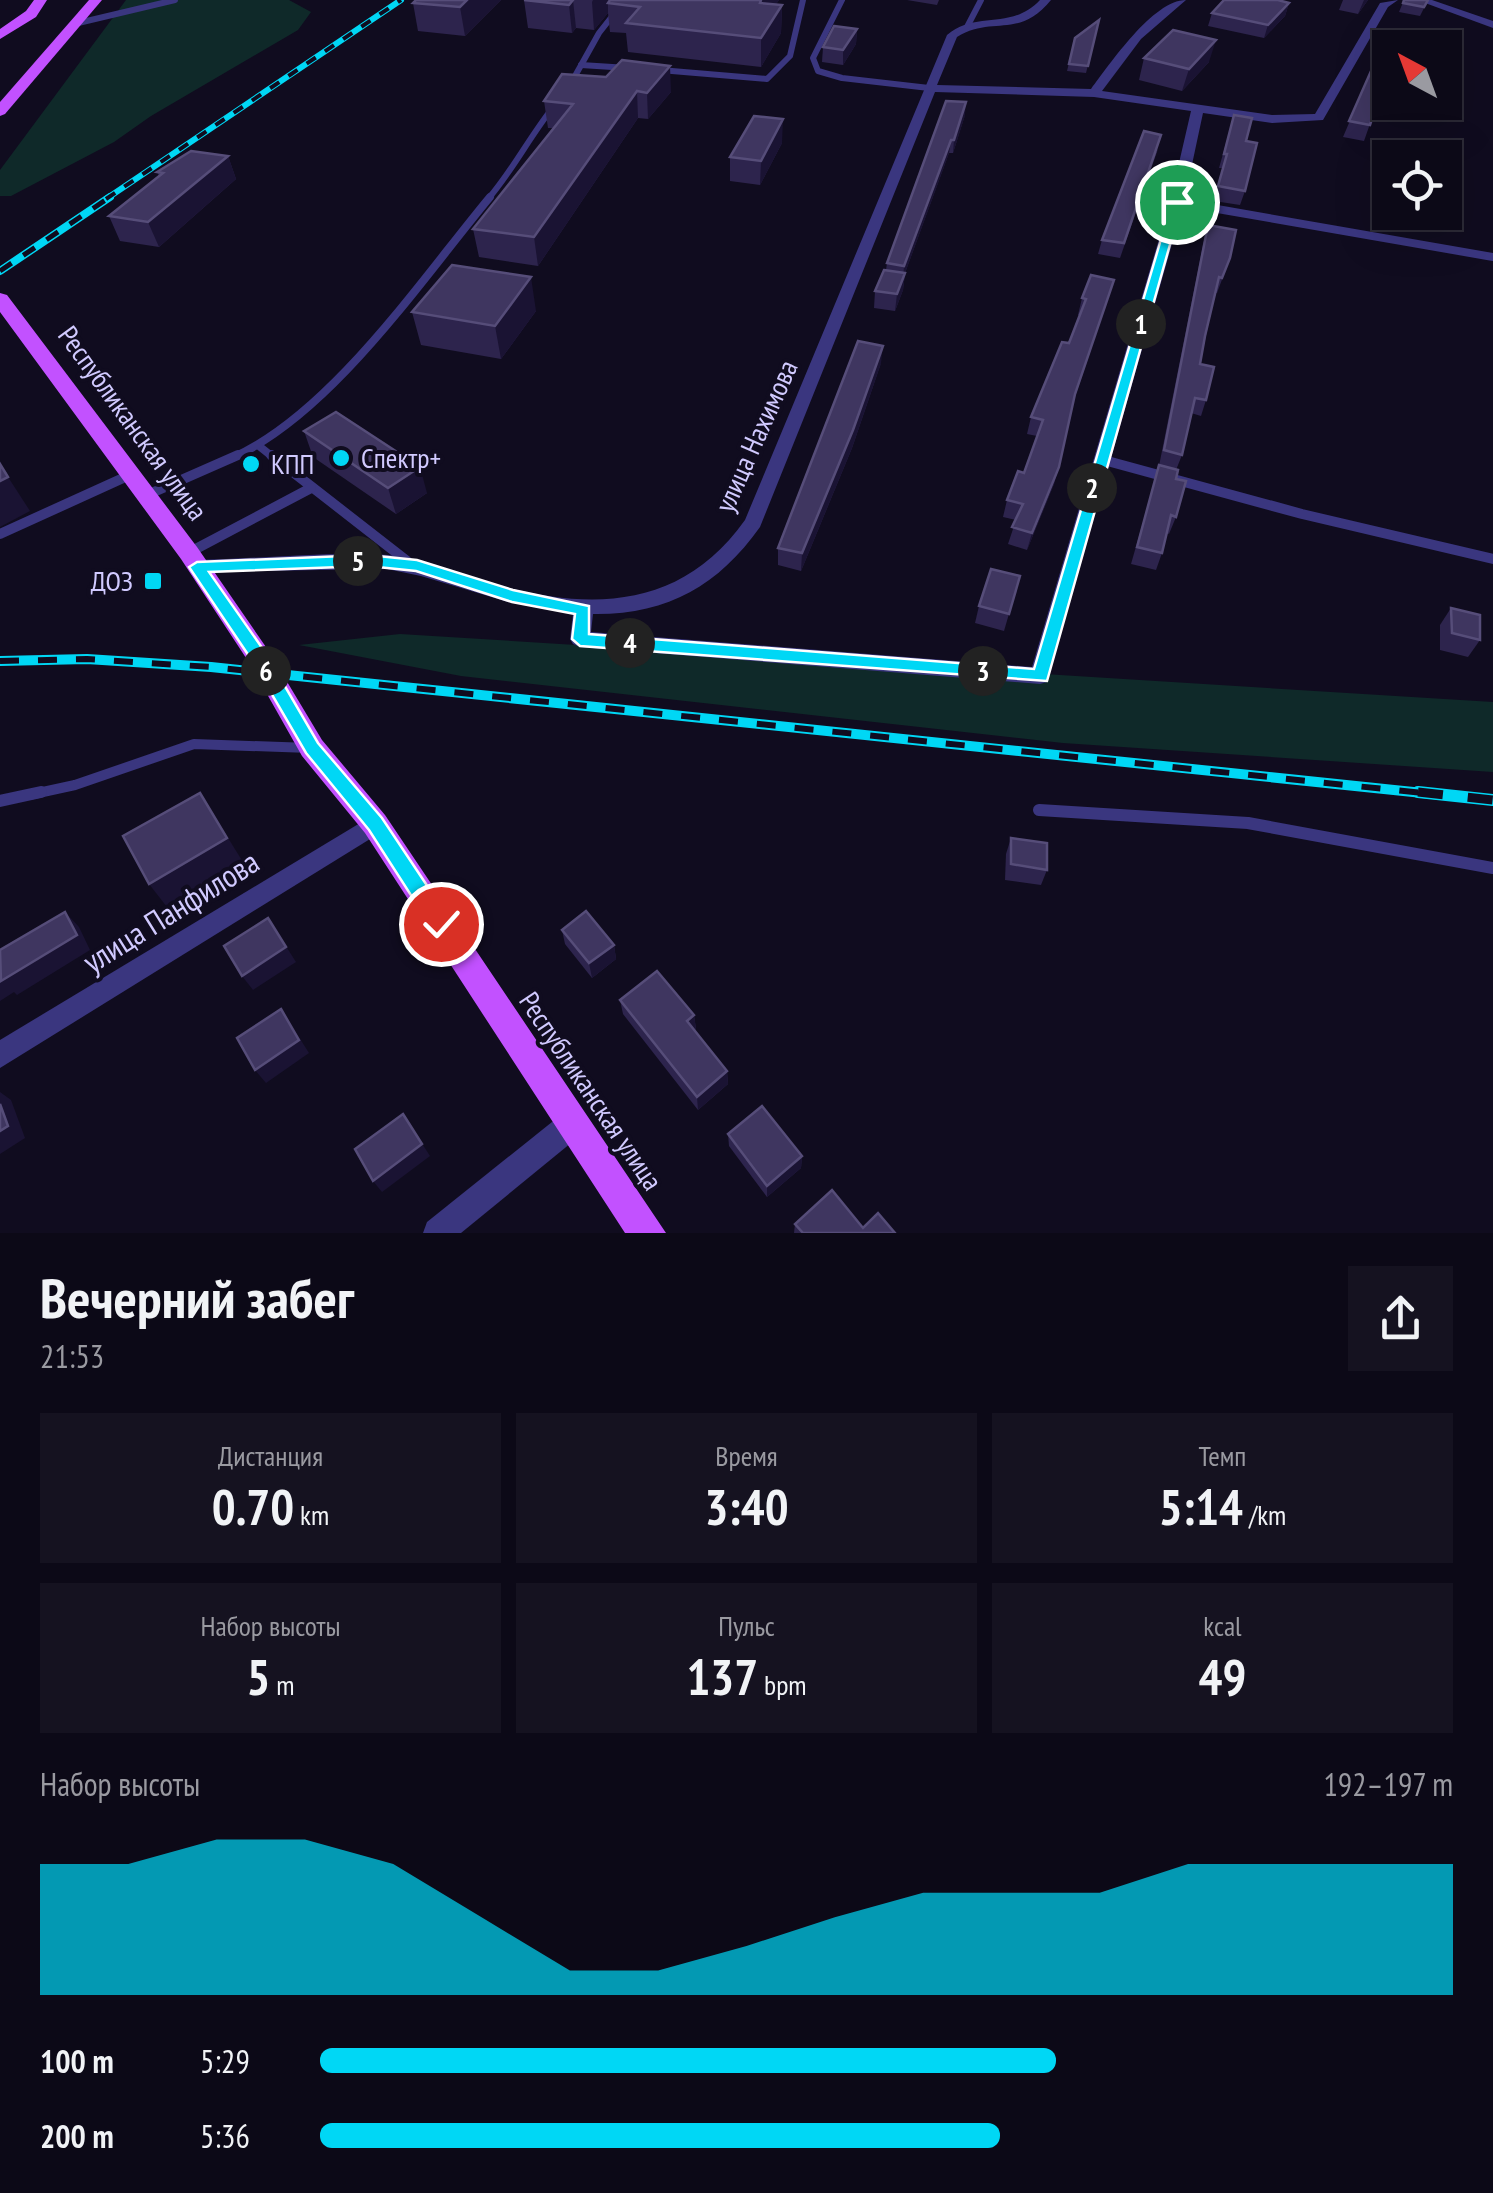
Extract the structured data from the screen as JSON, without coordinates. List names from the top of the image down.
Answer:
{
  "streets": {
    "main road": ["Республиканская улица"],
    "street": ["улица Нахимова", "улица Панфилова"]
  },
  "crossings": [
    ["Республиканская улица", "улица Нахимова"],
    ["Республиканская улица", "улица Панфилова"]
  ],
  "places": {
    "other": ["Спектр+", "КПП"],
    "transit": ["ДОЗ"]
  },
  "north": "top left",
  "page": {
    "pins": [
      "1",
      "2",
      "5",
      "4",
      "3",
      "6"
    ],
    "heading": ["Вечерний забег", "21:53"],
    "stats": [
      ["Дистанция", "0.70 km"],
      ["Время", "3:40"],
      ["Темп", "5:14 /km"],
      ["Набор высоты", "5 m"],
      ["Пульс", "137 bpm"],
      ["kcal", "49"]
    ],
    "chart": ["Набор высоты", "192–197 m"],
    "list": [
      {
        "name": "100 m",
        "note": "5:29"
      },
      {
        "name": "200 m",
        "note": "5:36"
      }
    ]
  }
}
